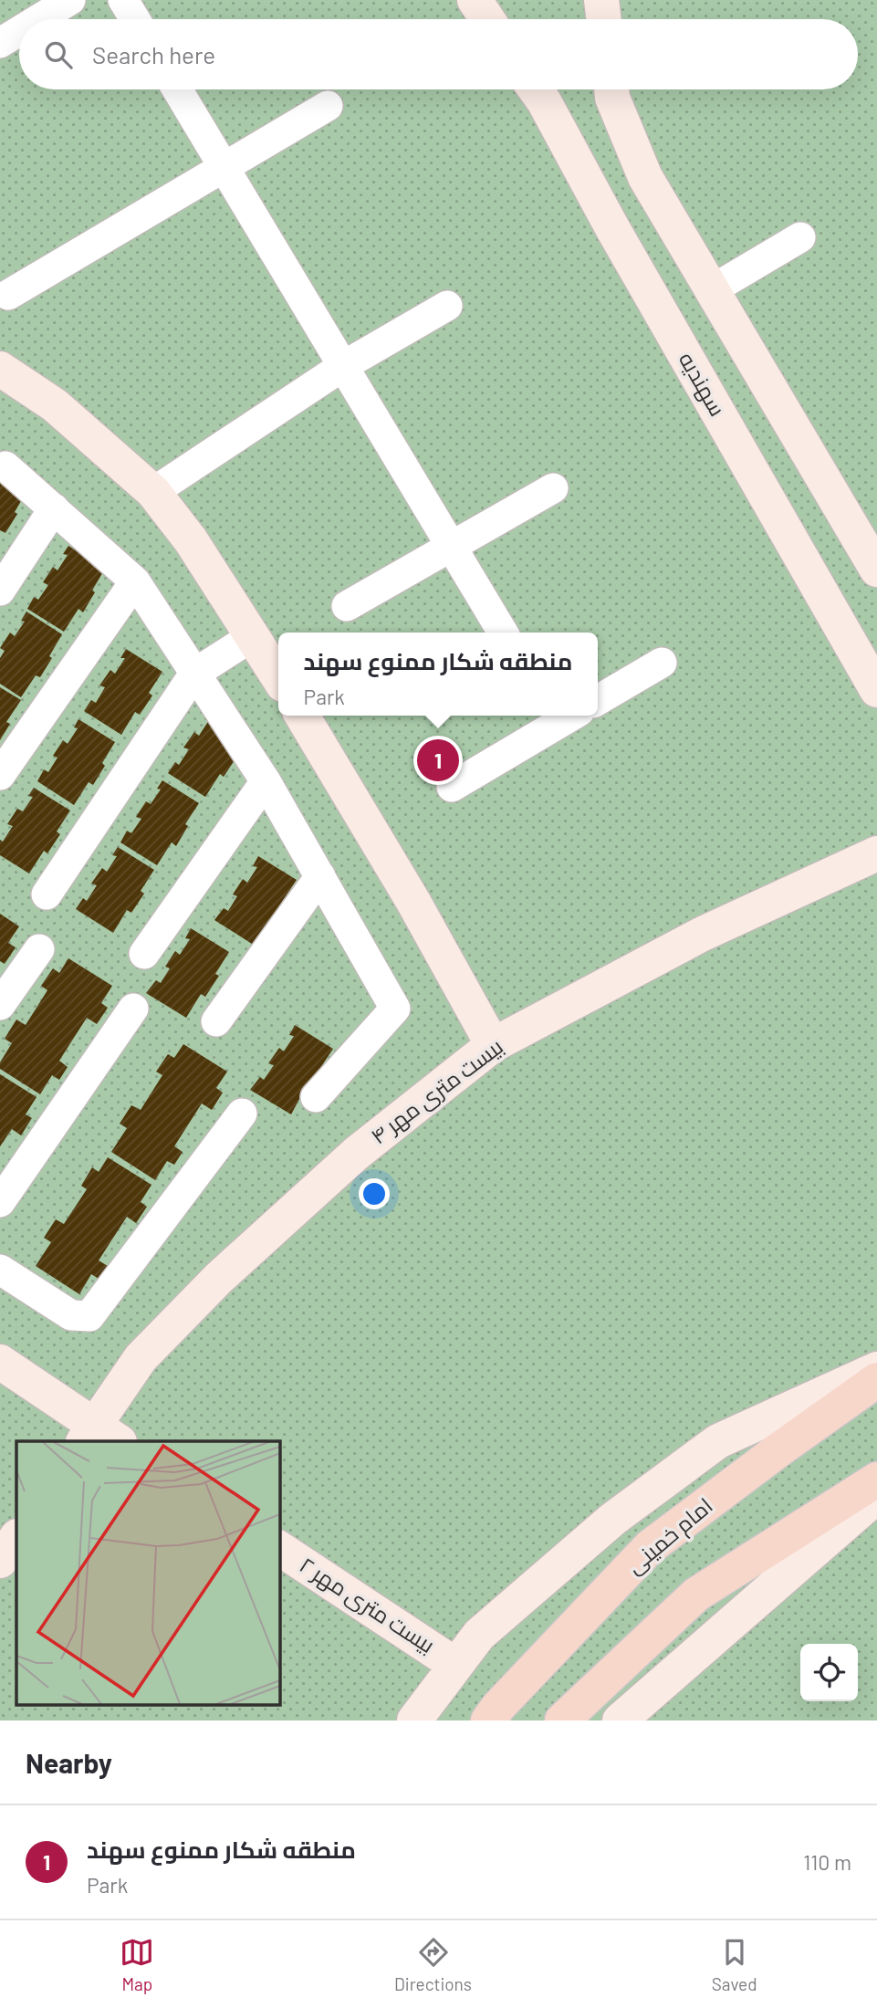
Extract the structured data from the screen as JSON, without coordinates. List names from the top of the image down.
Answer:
{
  "streets": {
    "main road": ["امام خمینی"],
    "street": ["سهندیه", "بیست متری مهر ۴", "بیست متری مهر ۲"]
  },
  "page": {
    "search": "Search here",
    "popup": ["منطقه شکار ممنوع سهند", "Park"],
    "pins": "1",
    "heading": "Nearby",
    "list": [
      {
        "mark": "1",
        "name": "منطقه شکار ممنوع سهند",
        "note": "Park",
        "value": "110 m"
      }
    ],
    "nav": ["Map", "Directions", "Saved"]
  }
}
